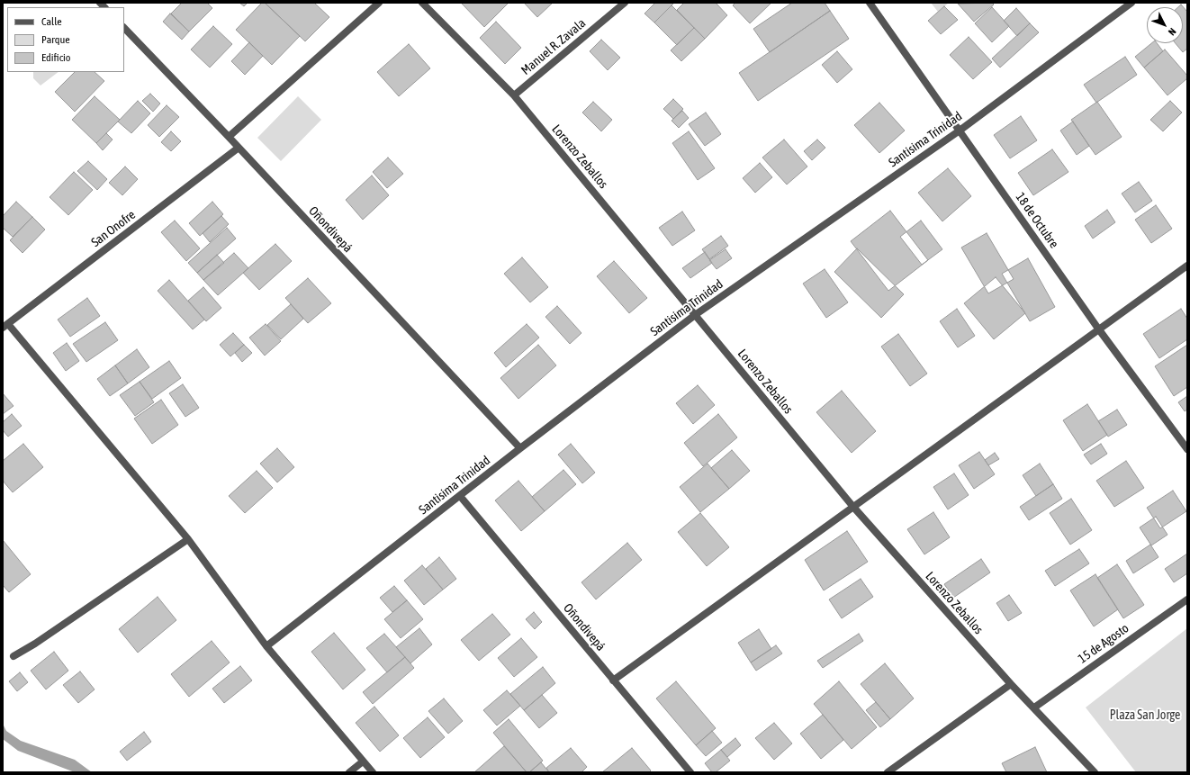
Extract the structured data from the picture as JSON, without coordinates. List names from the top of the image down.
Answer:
{
  "streets": {
    "street": [
      "Manuel R. Zavala",
      "Santisima Trinidad",
      "Lorenzo Zeballos",
      "18 de Octubre",
      "San Onofre",
      "Oñondivepá",
      "15 de Agosto"
    ]
  },
  "crossings": [
    ["Manuel R. Zavala", "Lorenzo Zeballos"],
    ["Santisima Trinidad", "Lorenzo Zeballos"],
    ["Santisima Trinidad", "18 de Octubre"],
    ["Santisima Trinidad", "Oñondivepá"],
    ["Lorenzo Zeballos", "15 de Agosto"],
    ["San Onofre", "Oñondivepá"]
  ],
  "parks": ["Plaza San Jorge"],
  "legend": ["Calle", "Parque", "Edificio"],
  "north": "bottom right"
}
